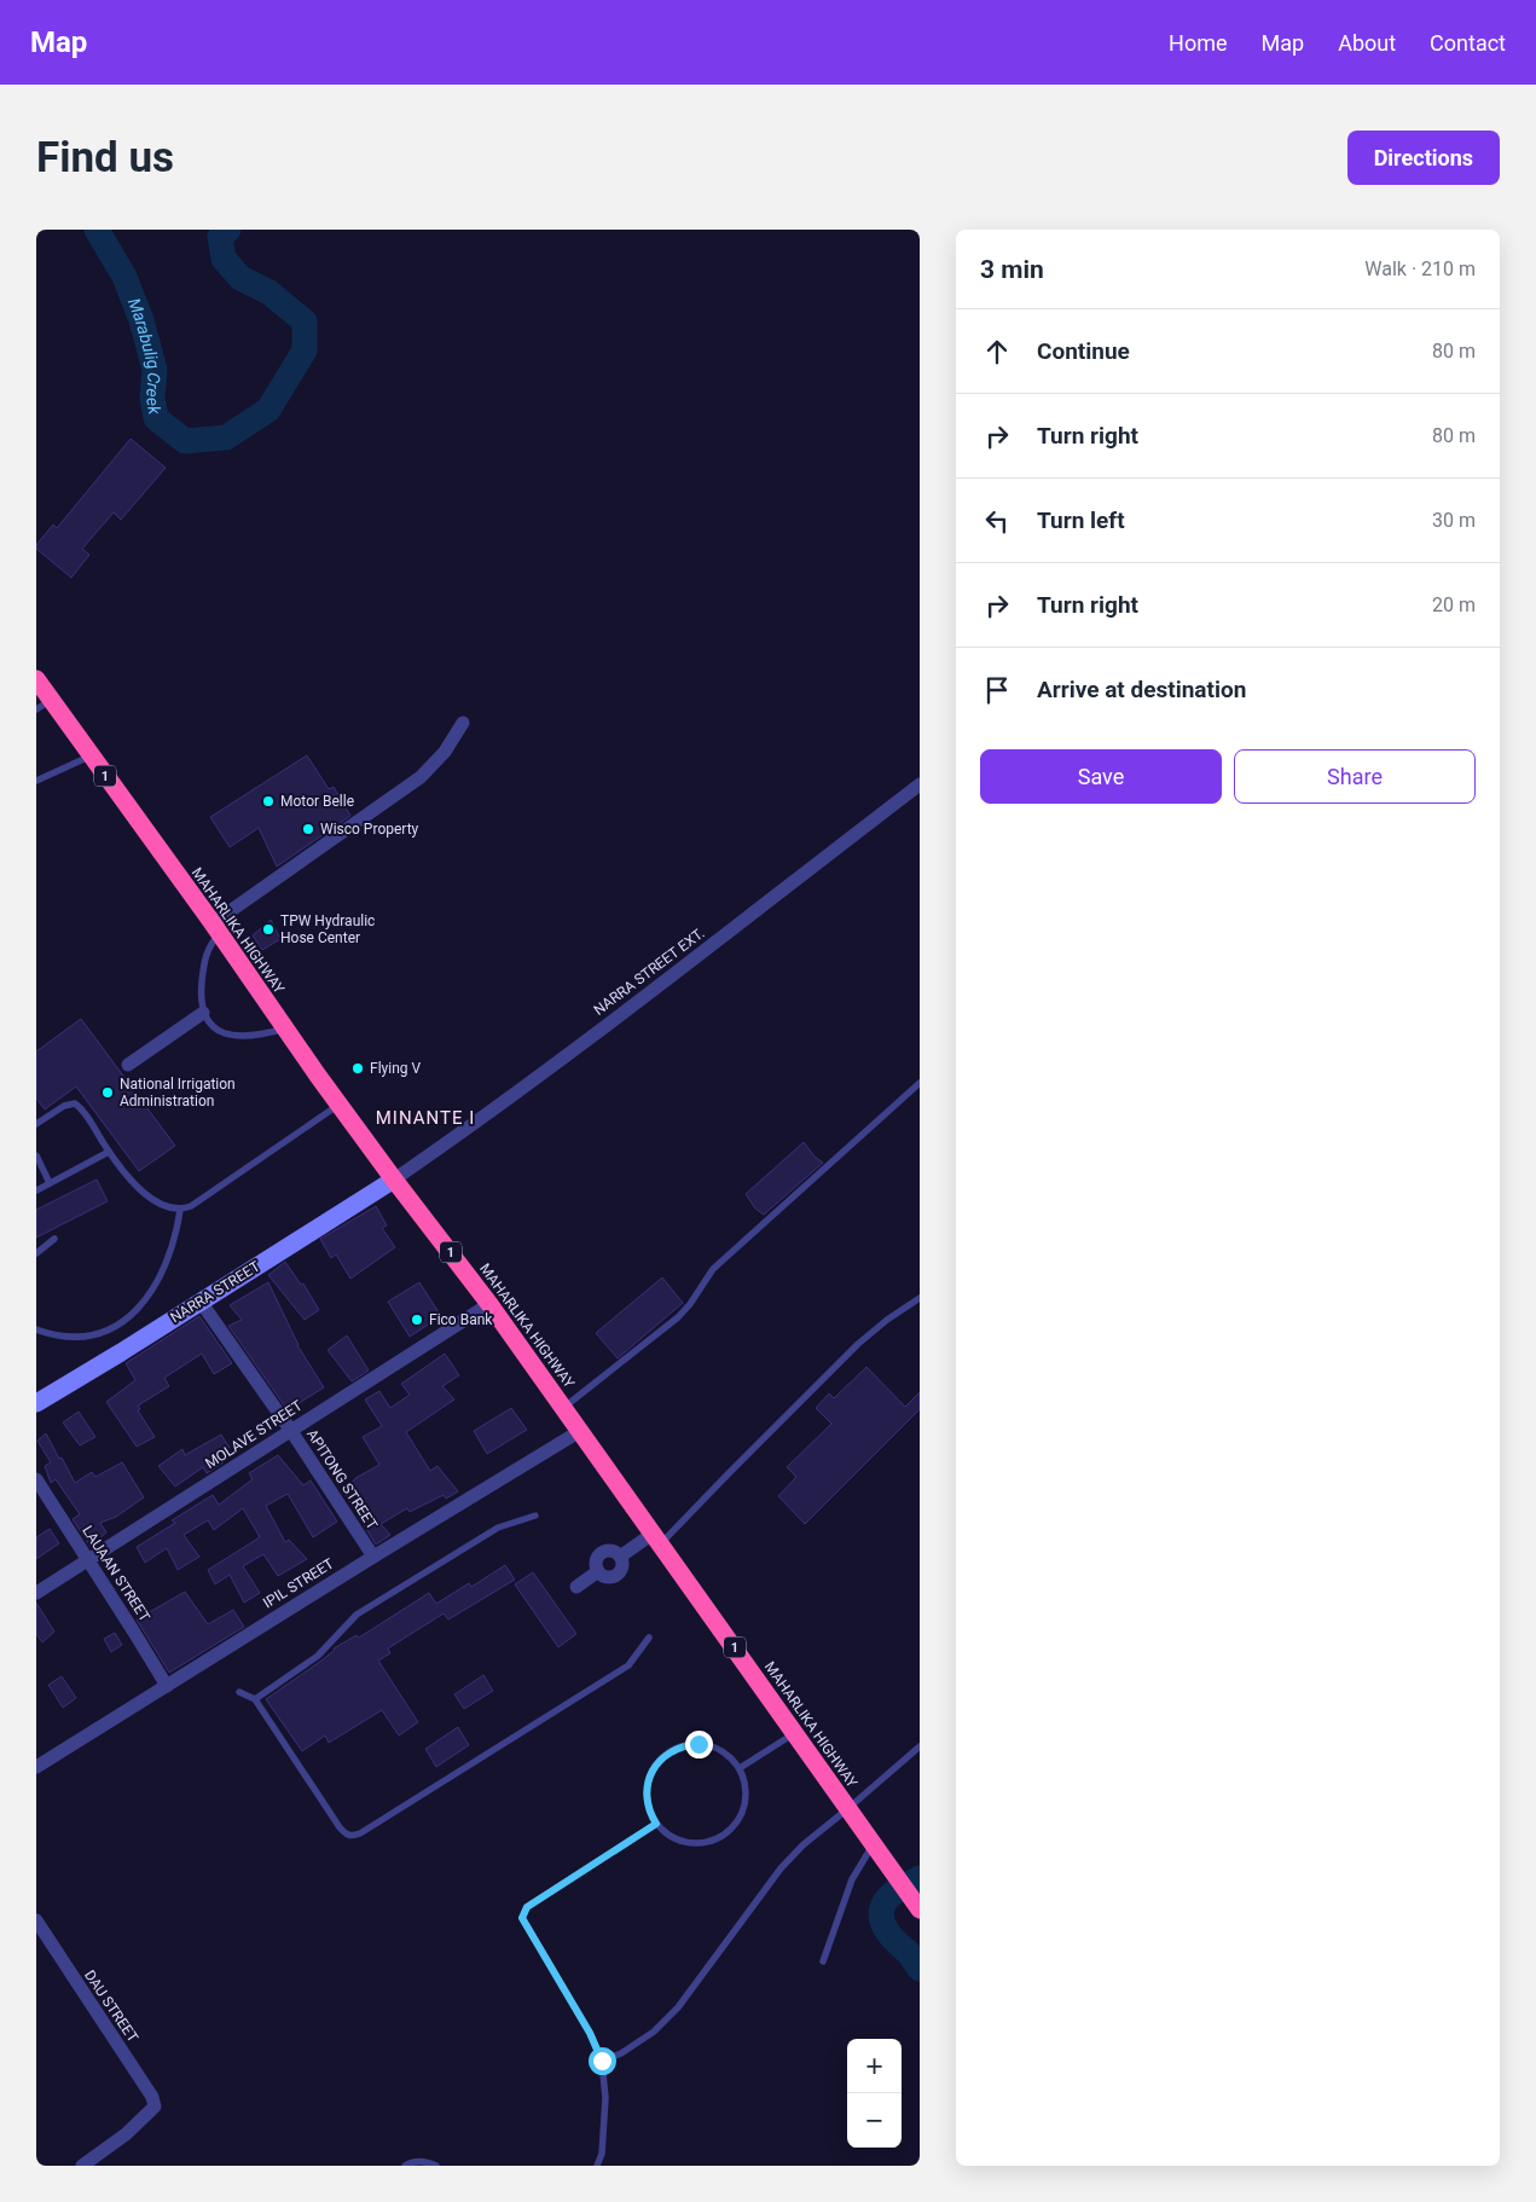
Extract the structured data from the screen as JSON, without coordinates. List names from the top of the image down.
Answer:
{
  "streets": {
    "highway": ["1", "MAHARLIKA HIGHWAY"],
    "street": [
      "NARRA STREET EXT.",
      "NARRA STREET",
      "MOLAVE STREET",
      "APITONG STREET",
      "LAUAAN STREET",
      "IPIL STREET",
      "DAU STREET"
    ]
  },
  "crossings": [
    ["MAHARLIKA HIGHWAY", "NARRA STREET EXT."],
    ["MAHARLIKA HIGHWAY", "NARRA STREET"],
    ["MAHARLIKA HIGHWAY", "MOLAVE STREET"],
    ["MAHARLIKA HIGHWAY", "IPIL STREET"],
    ["NARRA STREET EXT.", "NARRA STREET"],
    ["NARRA STREET", "APITONG STREET"],
    ["MOLAVE STREET", "APITONG STREET"],
    ["MOLAVE STREET", "LAUAAN STREET"],
    ["APITONG STREET", "IPIL STREET"],
    ["LAUAAN STREET", "IPIL STREET"]
  ],
  "districts": ["MINANTE I"],
  "water": ["Marabulig Creek"],
  "places": [
    "Motor Belle",
    "Wisco Property",
    "TPW Hydraulic Hose Center",
    "Flying V",
    "National Irrigation Administration",
    "Fico Bank"
  ],
  "page": {
    "header": "Map",
    "nav": [
      "Home",
      "Map",
      "About",
      "Contact"
    ],
    "buttons": [
      "Directions",
      ["Save", "Share"]
    ],
    "title": "Find us",
    "heading": ["3 min", "Walk · 210 m"],
    "list": [
      ["Continue", "80 m"],
      ["Turn right", "80 m"],
      ["Turn left", "30 m"],
      ["Turn right", "20 m"],
      "Arrive at destination"
    ],
    "map_buttons": ["+", "−"]
  }
}
